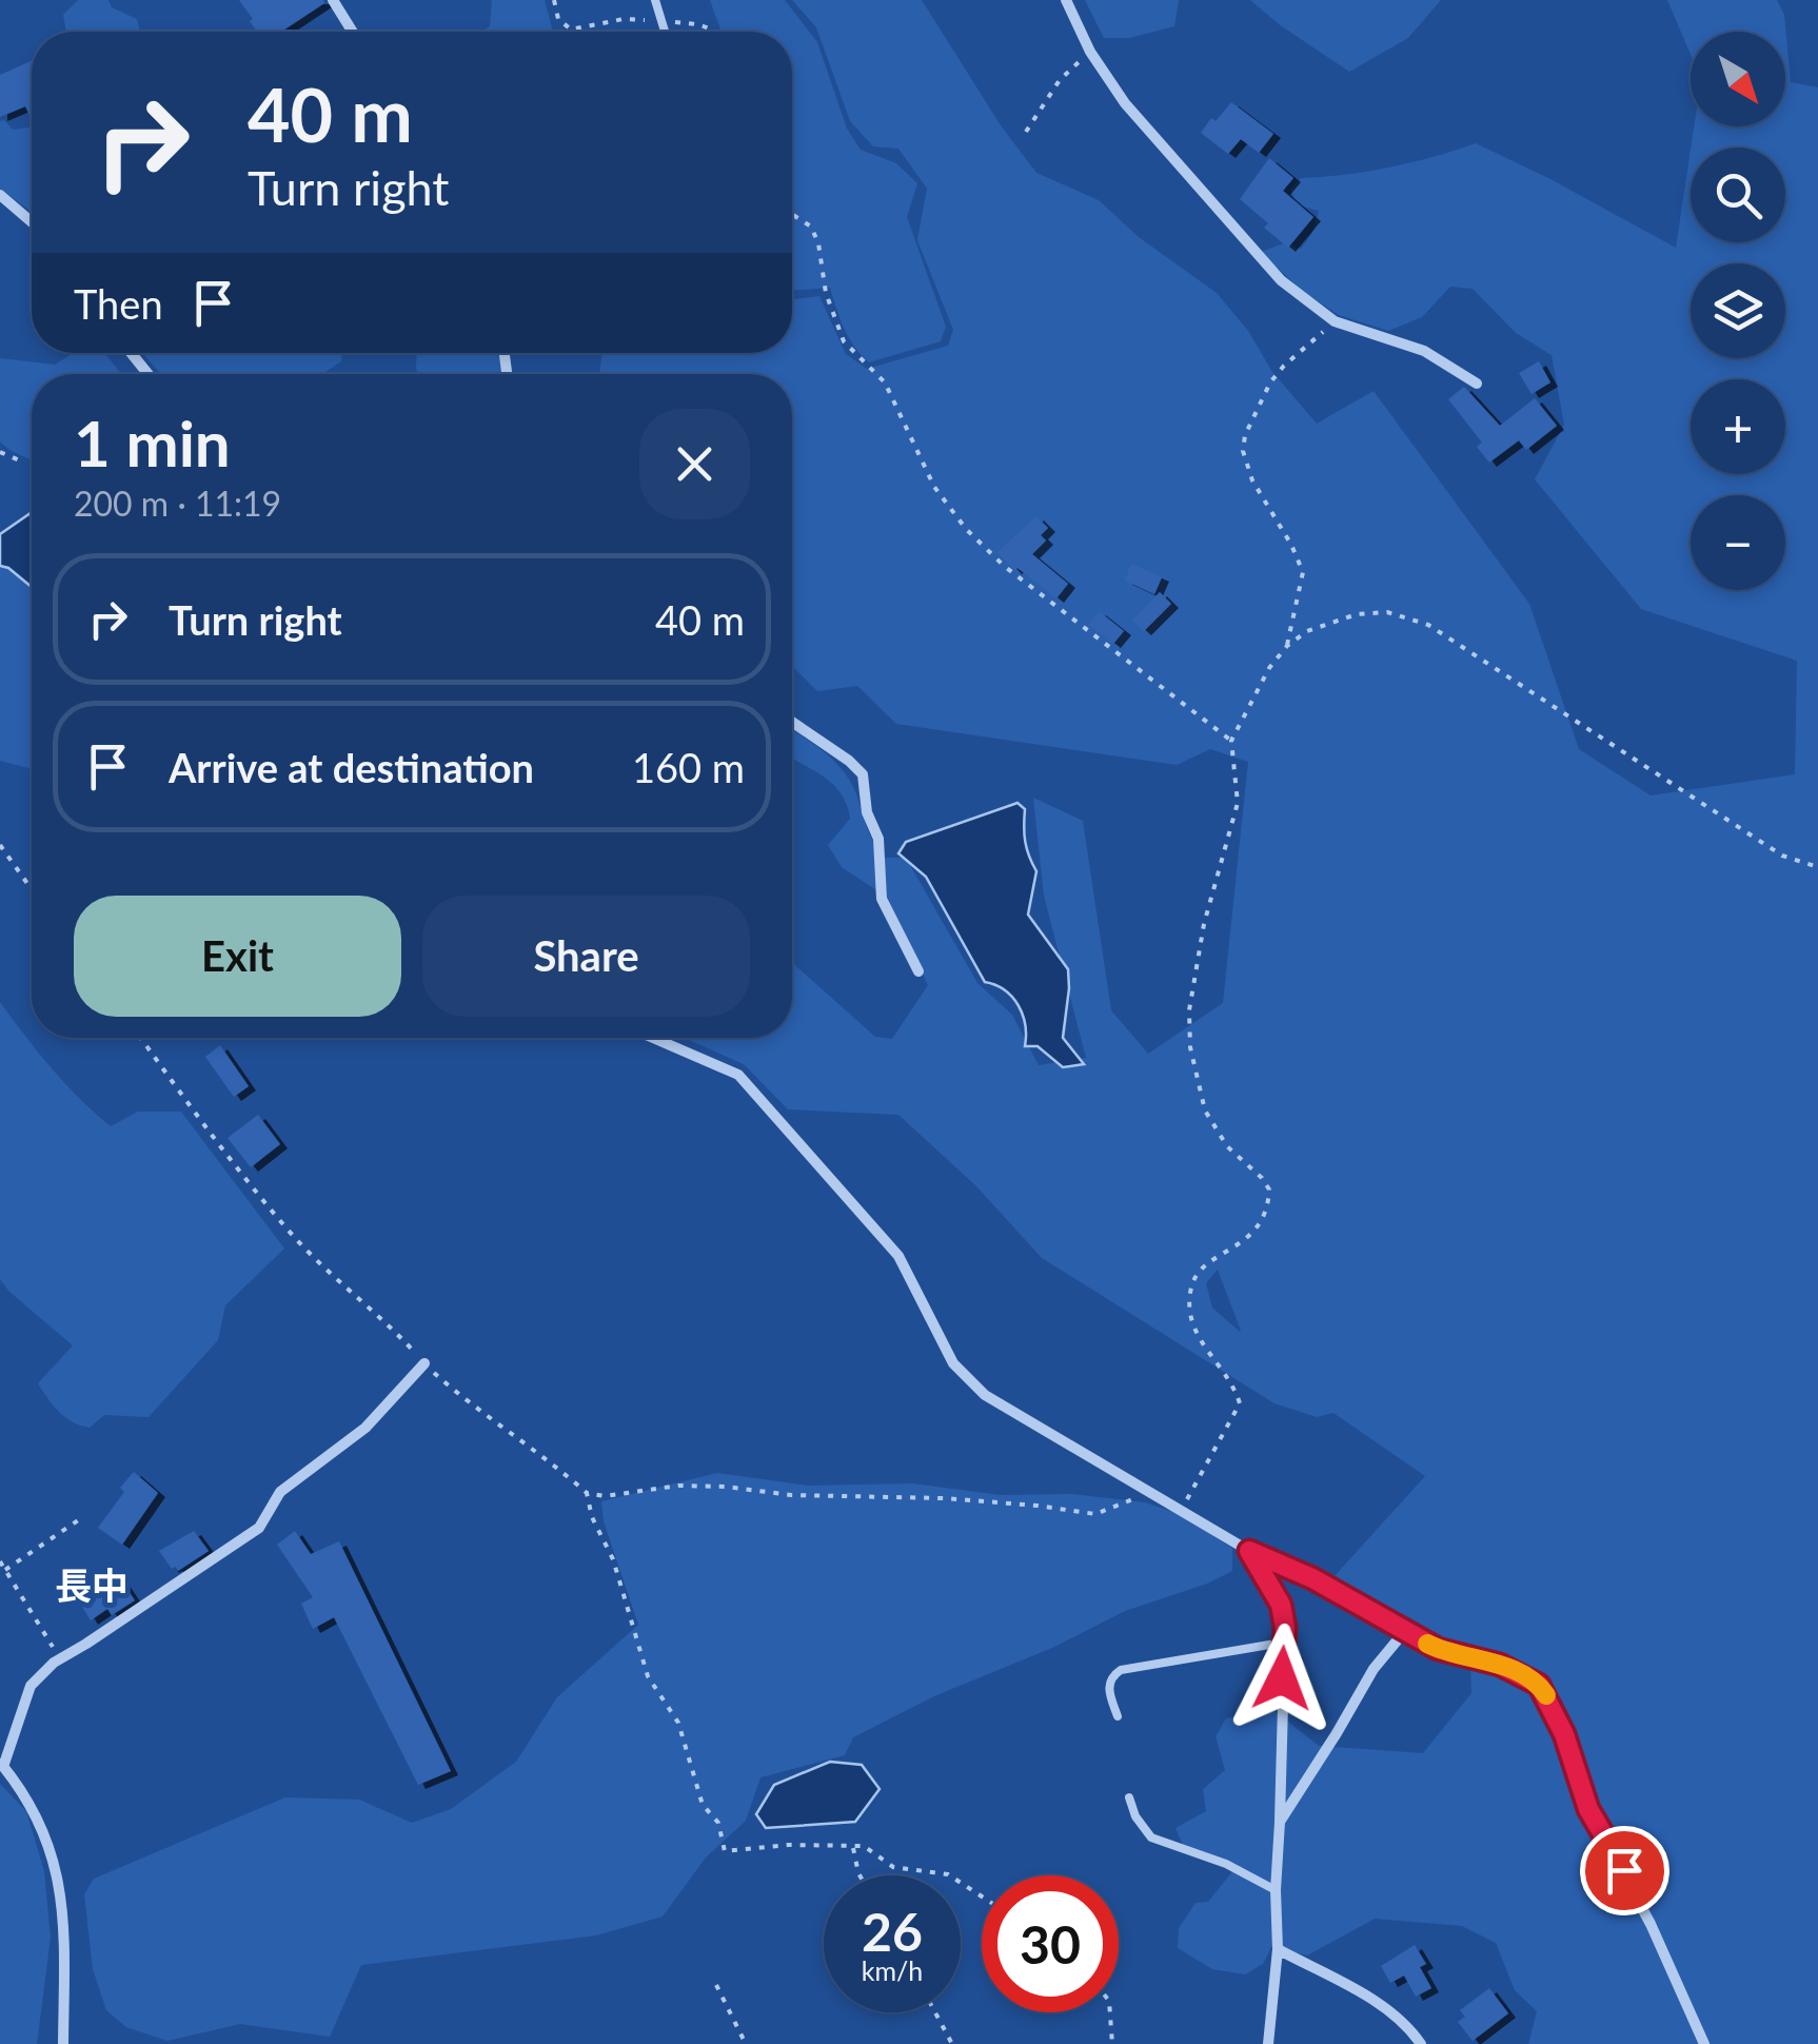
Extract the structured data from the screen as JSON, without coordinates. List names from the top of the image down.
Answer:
{
  "districts": ["長中"],
  "north": "bottom right",
  "page": {
    "map_buttons": ["+", "−"],
    "turn": ["40 m", "Turn right"],
    "then": "Then",
    "heading": ["1 min", "200 m · 11:19"],
    "list": [
      {
        "name": "Turn right",
        "value": "40 m"
      },
      {
        "name": "Arrive at destination",
        "value": "160 m"
      }
    ],
    "buttons": ["Exit", "Share"],
    "speed": "26 km/h",
    "limit": "30"
  }
}
